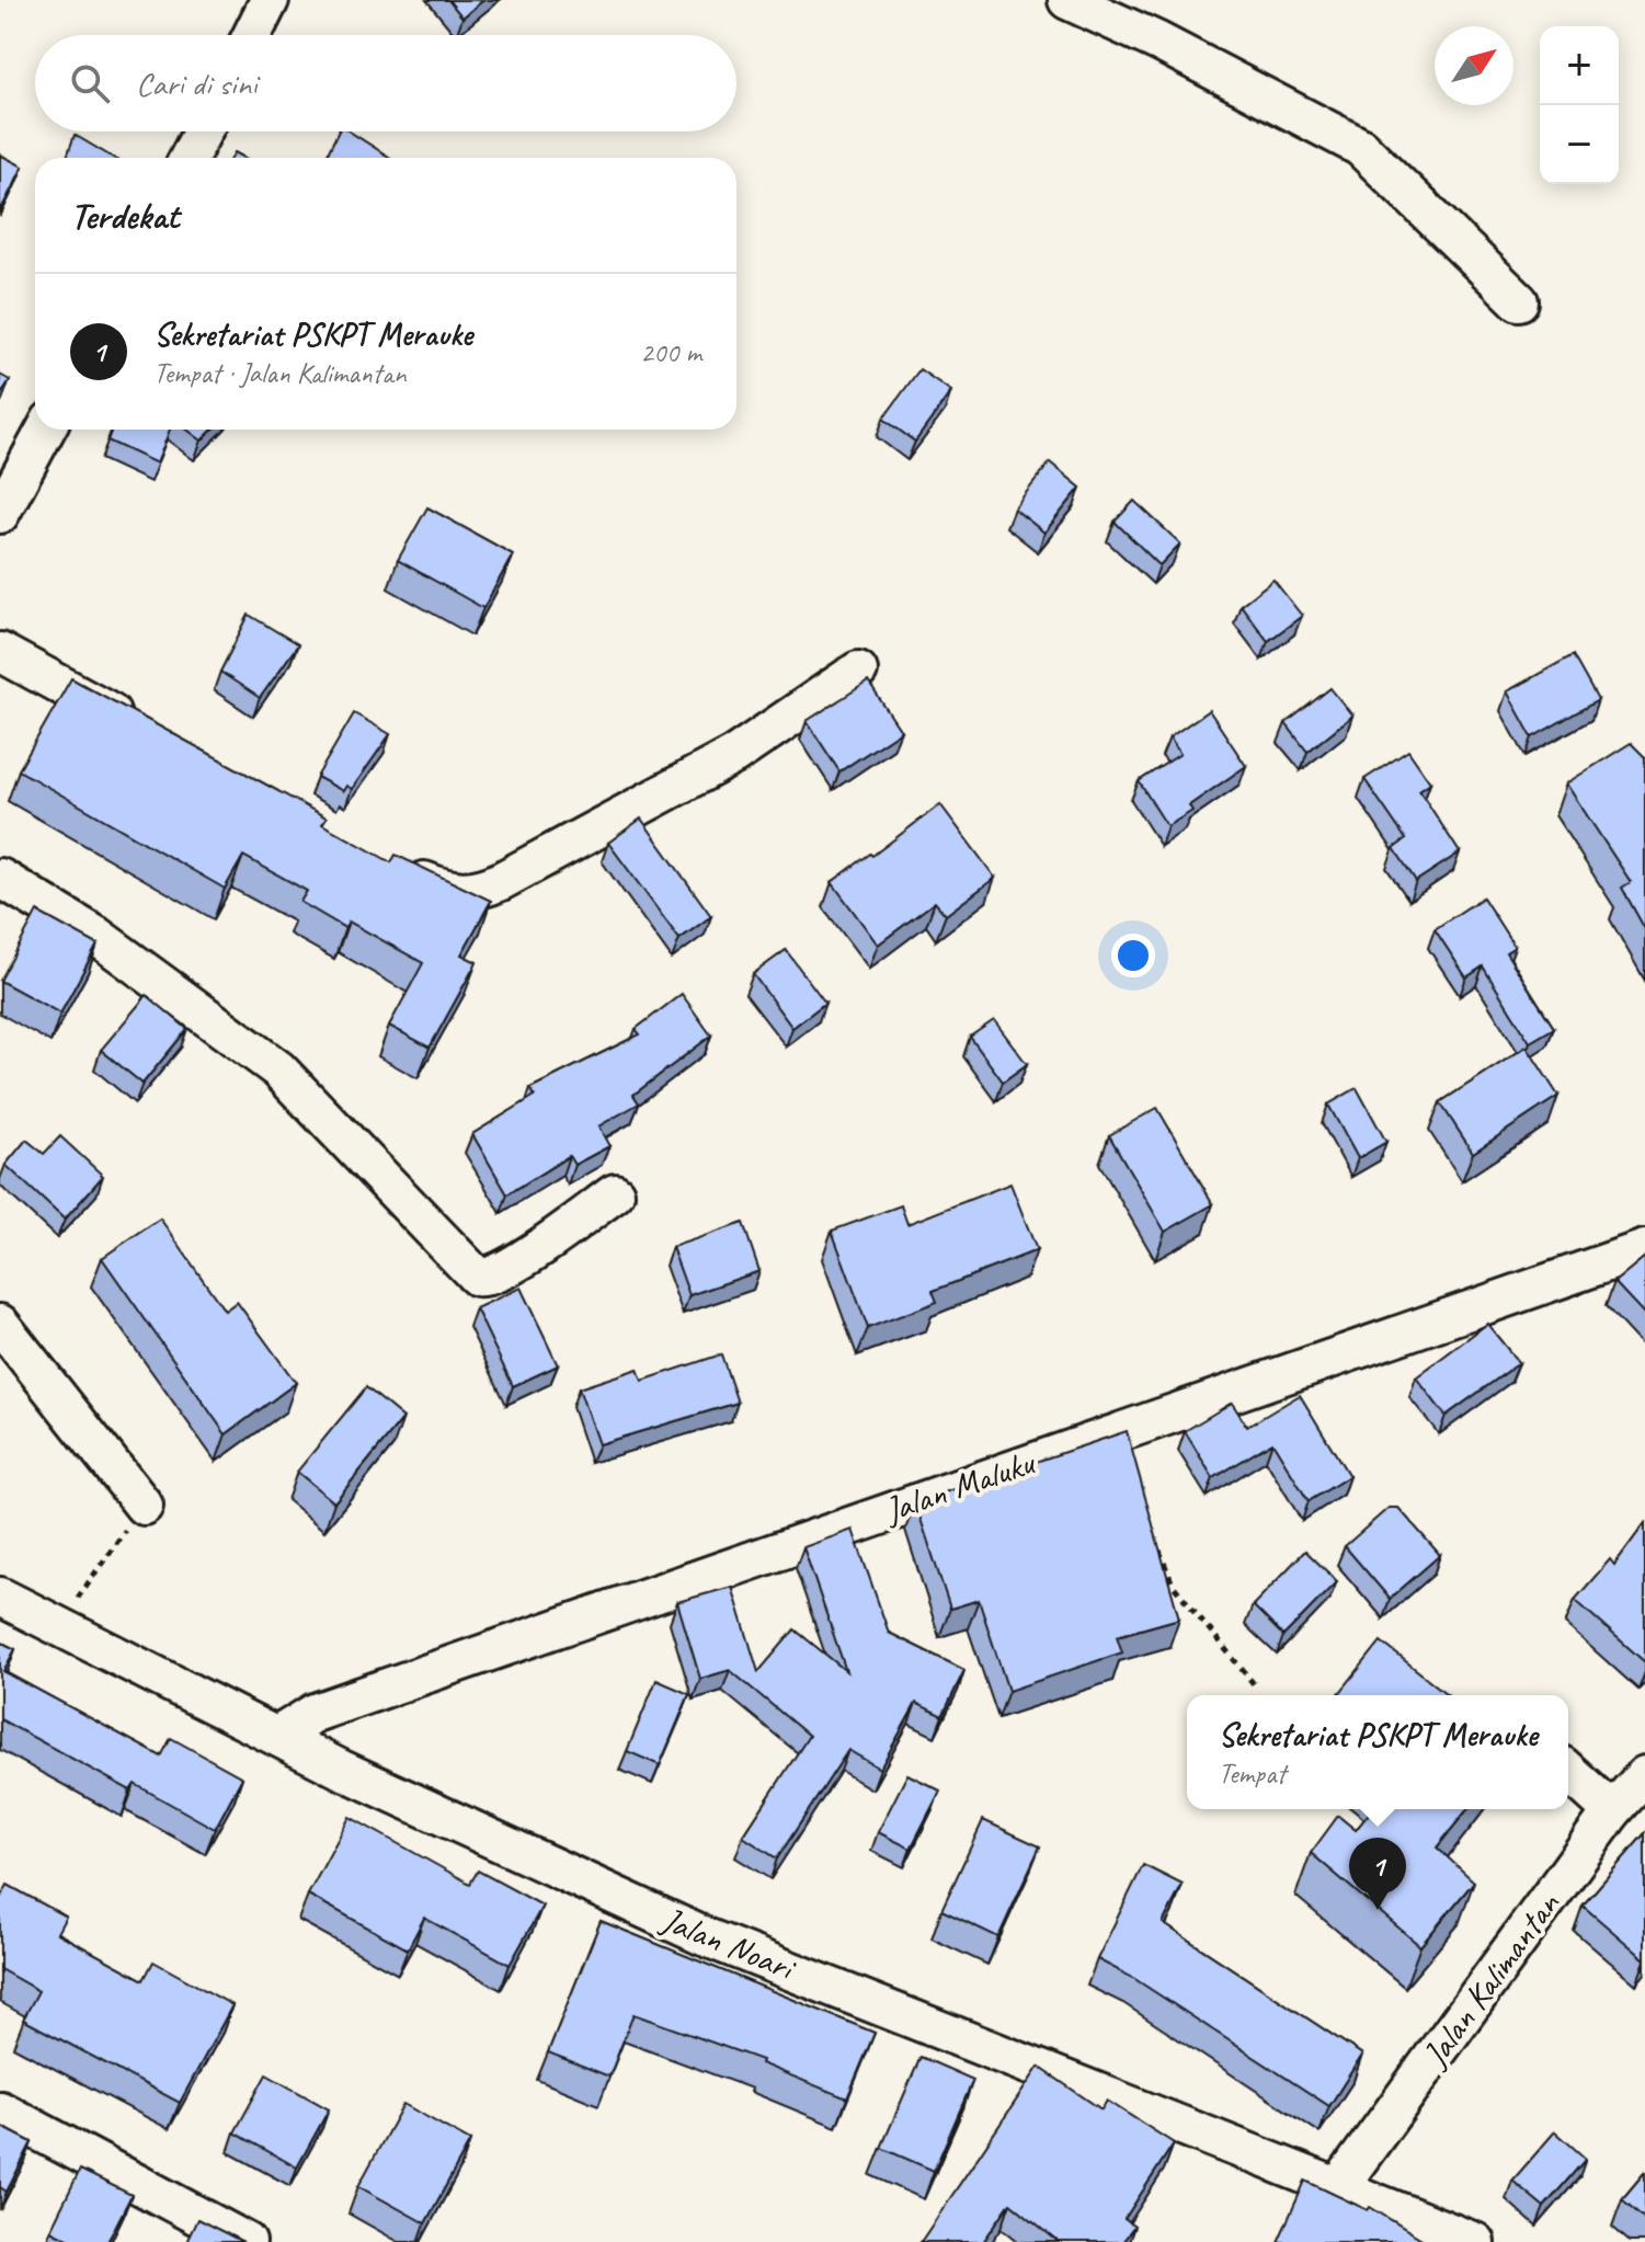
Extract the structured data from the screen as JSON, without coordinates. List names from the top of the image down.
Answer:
{
  "streets": {
    "street": ["Jalan Maluku", "Jalan Noari", "Jalan Kalimantan"]
  },
  "crossings": [
    ["Jalan Maluku", "Jalan Noari"],
    ["Jalan Noari", "Jalan Kalimantan"]
  ],
  "north": "top right",
  "page": {
    "map_buttons": ["+", "−"],
    "search": "Cari di sini",
    "heading": "Terdekat",
    "list": [
      {
        "mark": "1",
        "name": "Sekretariat PSKPT Merauke",
        "note": "Tempat · Jalan Kalimantan",
        "value": "200 m"
      }
    ],
    "popup": ["Sekretariat PSKPT Merauke", "Tempat"],
    "pins": "1"
  }
}
